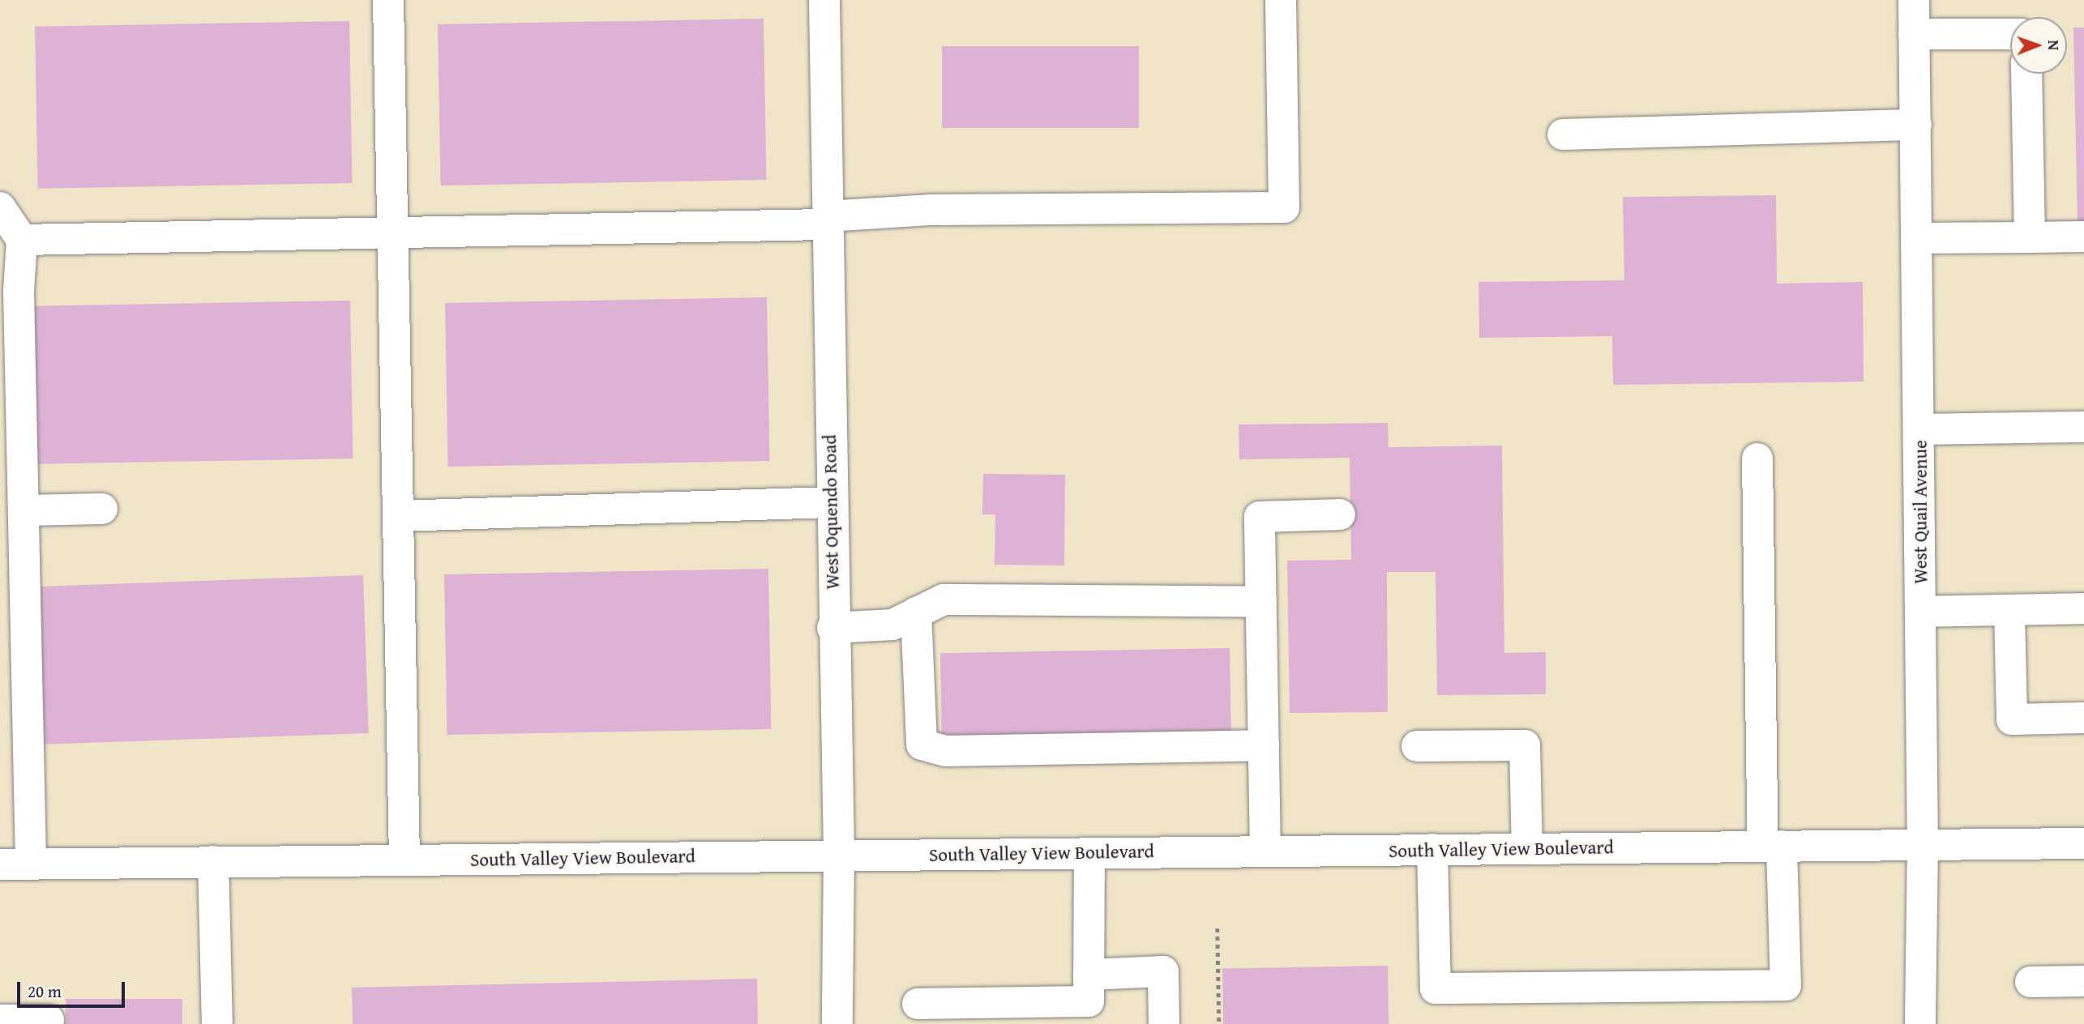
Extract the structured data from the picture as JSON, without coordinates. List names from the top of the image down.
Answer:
{
  "streets": {
    "main road": ["West Oquendo Road", "West Quail Avenue", "South Valley View Boulevard"]
  },
  "crossings": [
    ["West Oquendo Road", "South Valley View Boulevard"],
    ["West Quail Avenue", "South Valley View Boulevard"]
  ],
  "scale_bar": "20 m",
  "north": "right"
}
